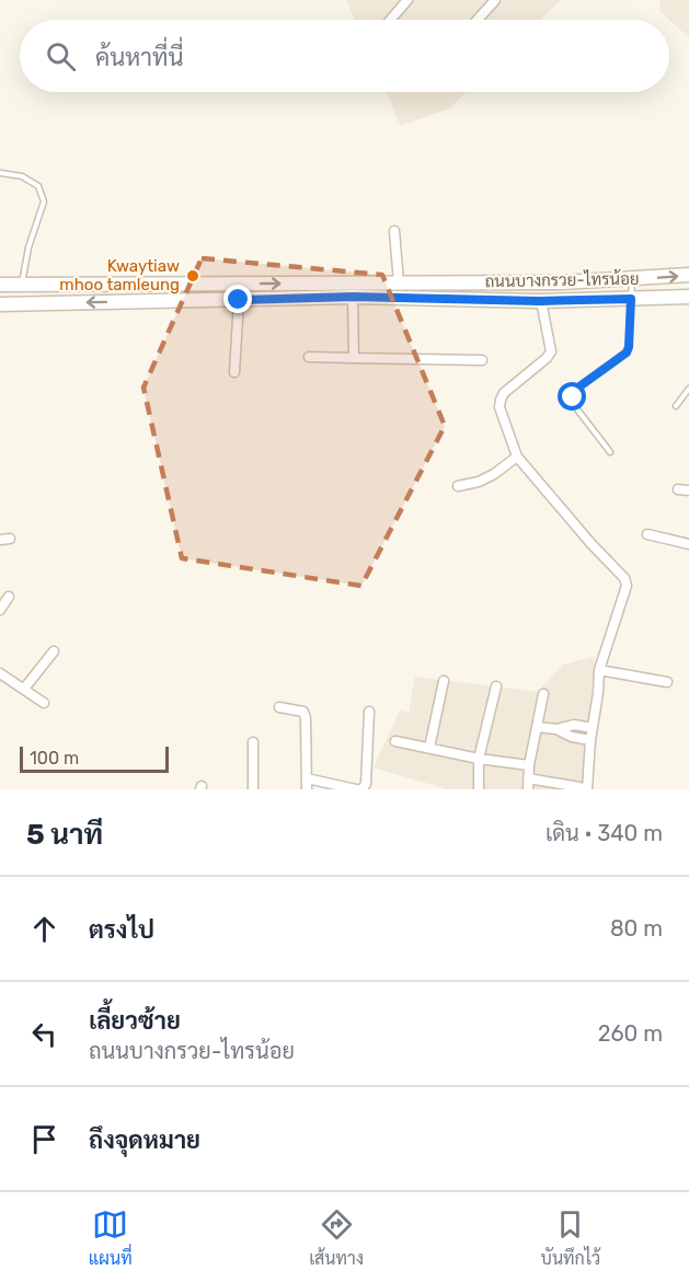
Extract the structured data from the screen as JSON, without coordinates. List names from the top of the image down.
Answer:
{
  "streets": {
    "main road": ["ถนนบางกรวย-ไทรน้อย"]
  },
  "places": ["Kwaytiaw mhoo tamleung"],
  "scale_bar": "100 m",
  "page": {
    "search": "ค้นหาที่นี่",
    "scale": "100 m",
    "heading": ["5 นาที", "เดิน · 340 m"],
    "list": [
      ["ตรงไป", "80 m"],
      ["เลี้ยวซ้าย", "ถนนบางกรวย-ไทรน้อย", "260 m"],
      "ถึงจุดหมาย"
    ],
    "nav": ["แผนที่", "เส้นทาง", "บันทึกไว้"]
  }
}
